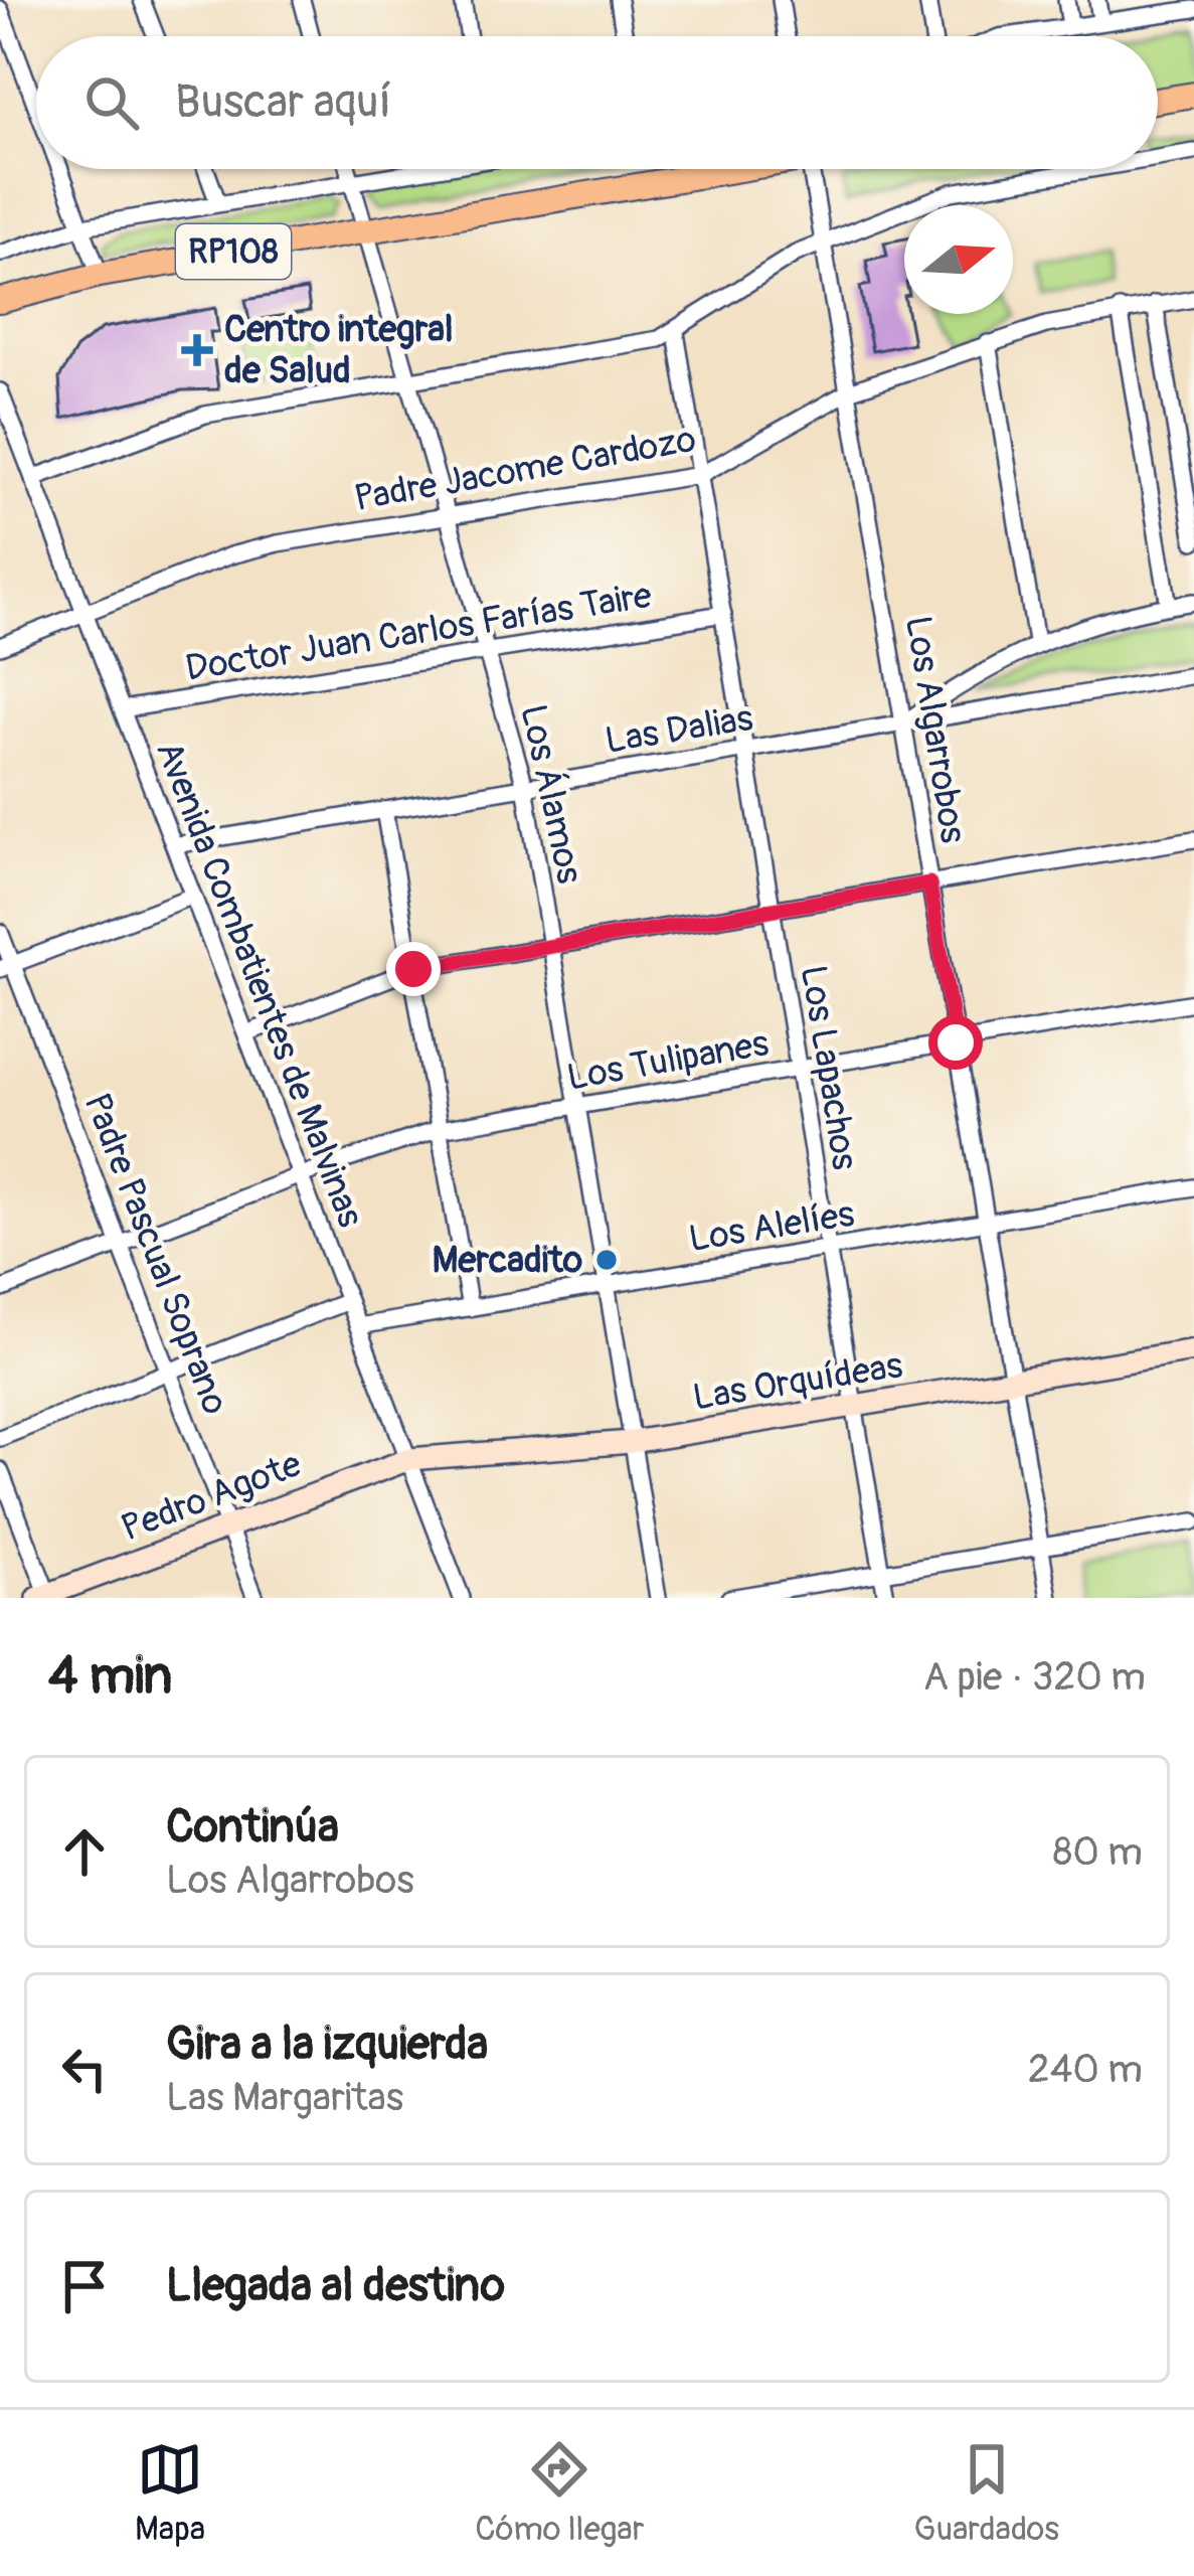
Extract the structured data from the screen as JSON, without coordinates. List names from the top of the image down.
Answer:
{
  "streets": {
    "main road": ["RP108"],
    "street": [
      "Padre Jacome Cardozo",
      "Doctor Juan Carlos Farías Taire",
      "Las Dalias",
      "Los Algarrobos",
      "Los Álamos",
      "Avenida Combatientes de Malvinas",
      "Los Tulipanes",
      "Los Lapachos",
      "Los Alelíes",
      "Padre Pascual Soprano",
      "Las Orquídeas",
      "Pedro Agote"
    ]
  },
  "crossings": [
    ["RP108", "Los Álamos"],
    ["Padre Jacome Cardozo", "Los Algarrobos"],
    ["Padre Jacome Cardozo", "Los Álamos"],
    ["Padre Jacome Cardozo", "Avenida Combatientes de Malvinas"],
    ["Padre Jacome Cardozo", "Los Lapachos"],
    ["Doctor Juan Carlos Farías Taire", "Los Álamos"],
    ["Doctor Juan Carlos Farías Taire", "Avenida Combatientes de Malvinas"],
    ["Doctor Juan Carlos Farías Taire", "Los Lapachos"],
    ["Las Dalias", "Los Algarrobos"],
    ["Las Dalias", "Los Álamos"],
    ["Las Dalias", "Avenida Combatientes de Malvinas"],
    ["Las Dalias", "Los Lapachos"],
    ["Los Algarrobos", "Los Tulipanes"],
    ["Los Algarrobos", "Los Alelíes"],
    ["Los Algarrobos", "Las Orquídeas"],
    ["Los Álamos", "Los Tulipanes"],
    ["Los Álamos", "Los Alelíes"],
    ["Los Álamos", "Las Orquídeas"],
    ["Avenida Combatientes de Malvinas", "Los Tulipanes"],
    ["Avenida Combatientes de Malvinas", "Los Alelíes"],
    ["Avenida Combatientes de Malvinas", "Las Orquídeas"],
    ["Avenida Combatientes de Malvinas", "Pedro Agote"],
    ["Los Tulipanes", "Los Lapachos"],
    ["Los Tulipanes", "Padre Pascual Soprano"],
    ["Los Lapachos", "Los Alelíes"],
    ["Los Lapachos", "Las Orquídeas"],
    ["Padre Pascual Soprano", "Pedro Agote"],
    ["Las Orquídeas", "Pedro Agote"]
  ],
  "places": {
    "health": ["Centro integral de Salud"],
    "other": ["Mercadito"]
  },
  "north": "right",
  "page": {
    "search": "Buscar aquí",
    "heading": ["4 min", "A pie · 320 m"],
    "list": [
      ["Continúa", "Los Algarrobos", "80 m"],
      ["Gira a la izquierda", "Las Margaritas", "240 m"],
      "Llegada al destino"
    ],
    "nav": ["Mapa", "Cómo llegar", "Guardados"]
  }
}
